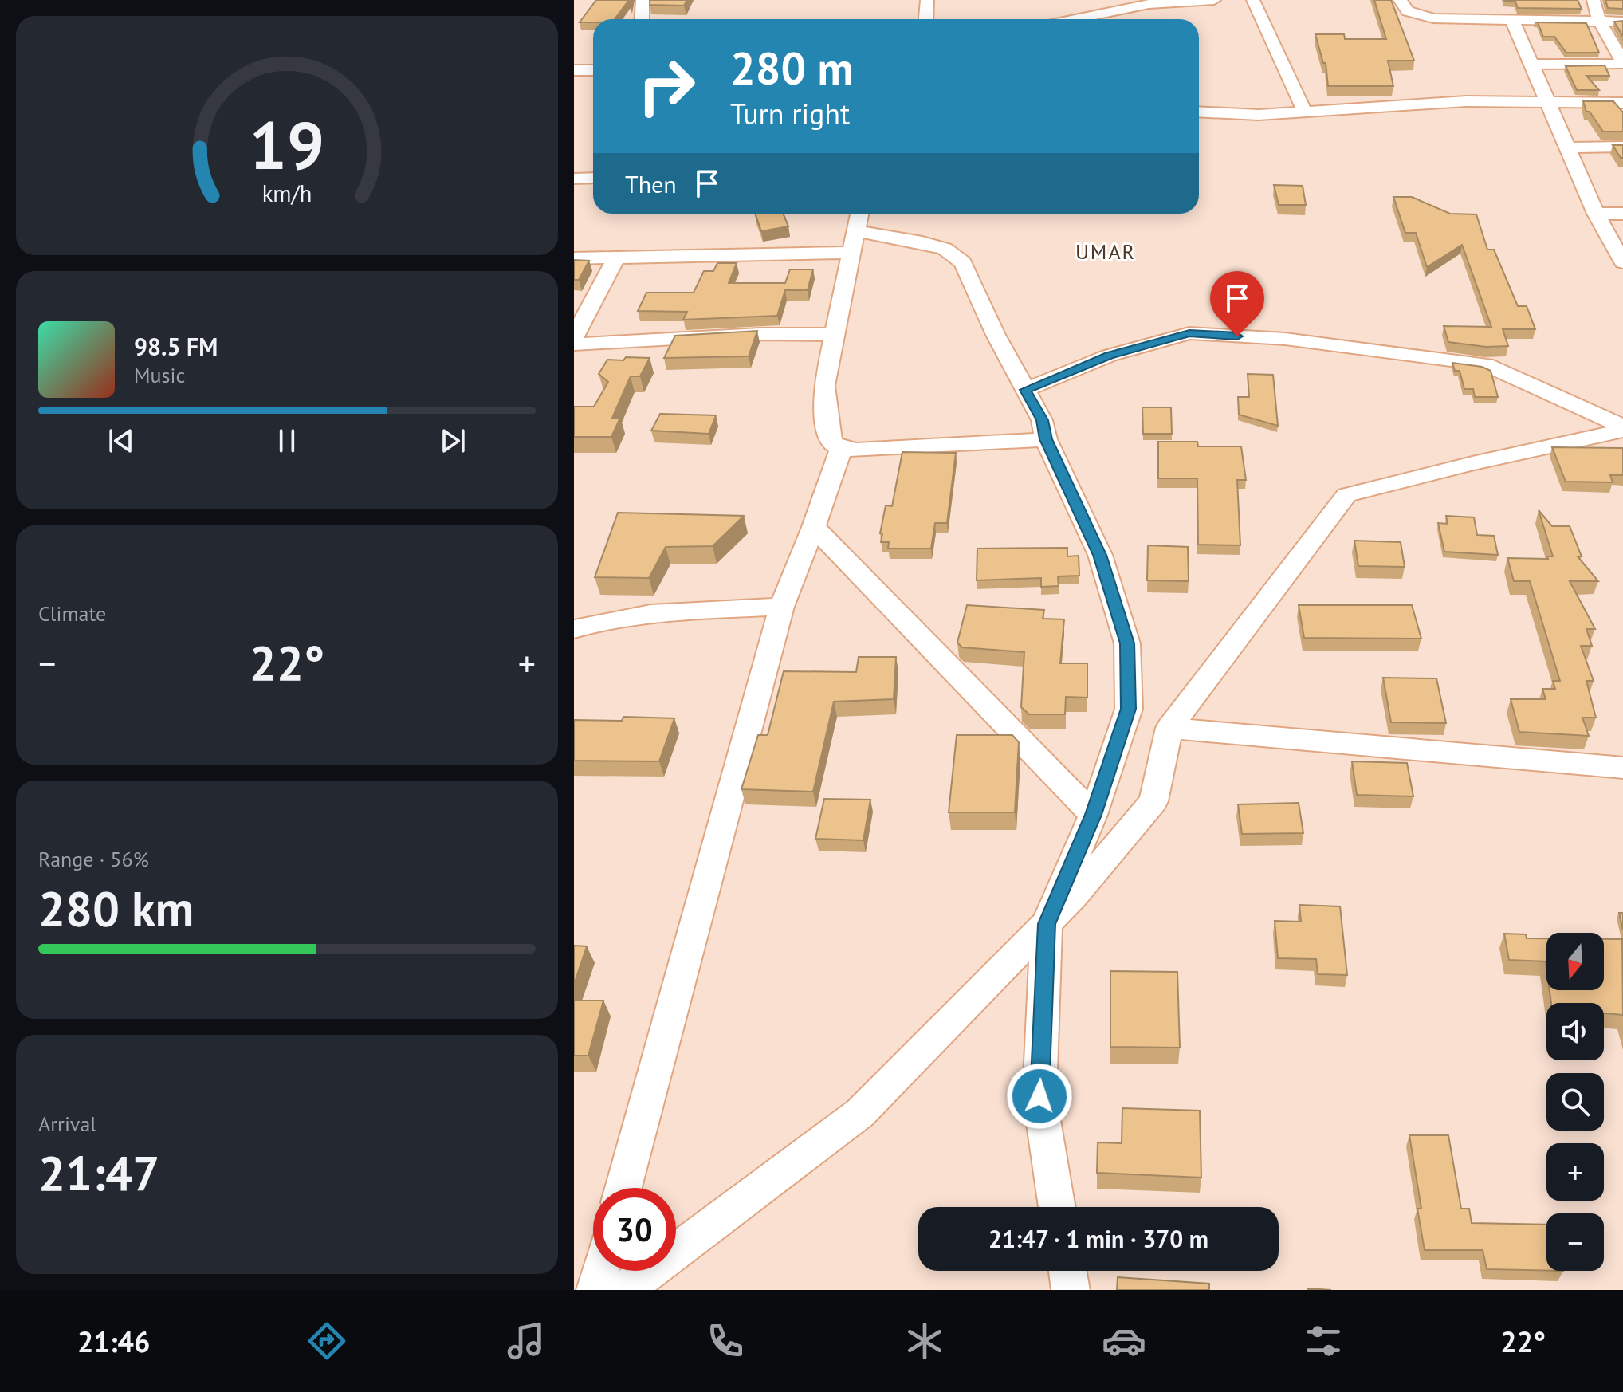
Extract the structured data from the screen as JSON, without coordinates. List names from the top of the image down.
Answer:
{
  "districts": ["UMAR"],
  "north": "bottom",
  "page": {
    "turn": ["280 m", "Turn right"],
    "then": "Then",
    "song": ["98.5 FM", "Music"],
    "tile": [
      "Climate",
      ["Range · 56%", "280 km"],
      ["Arrival", "21:47"]
    ],
    "heat": ["−", "22°", "+"],
    "map_buttons": ["+", "−"],
    "limit": "30",
    "trip": "21:47 · 1 min · 370 m",
    "tabs": ["21:46", "22°"],
    "gauge": ["19", "km/h"]
  }
}
